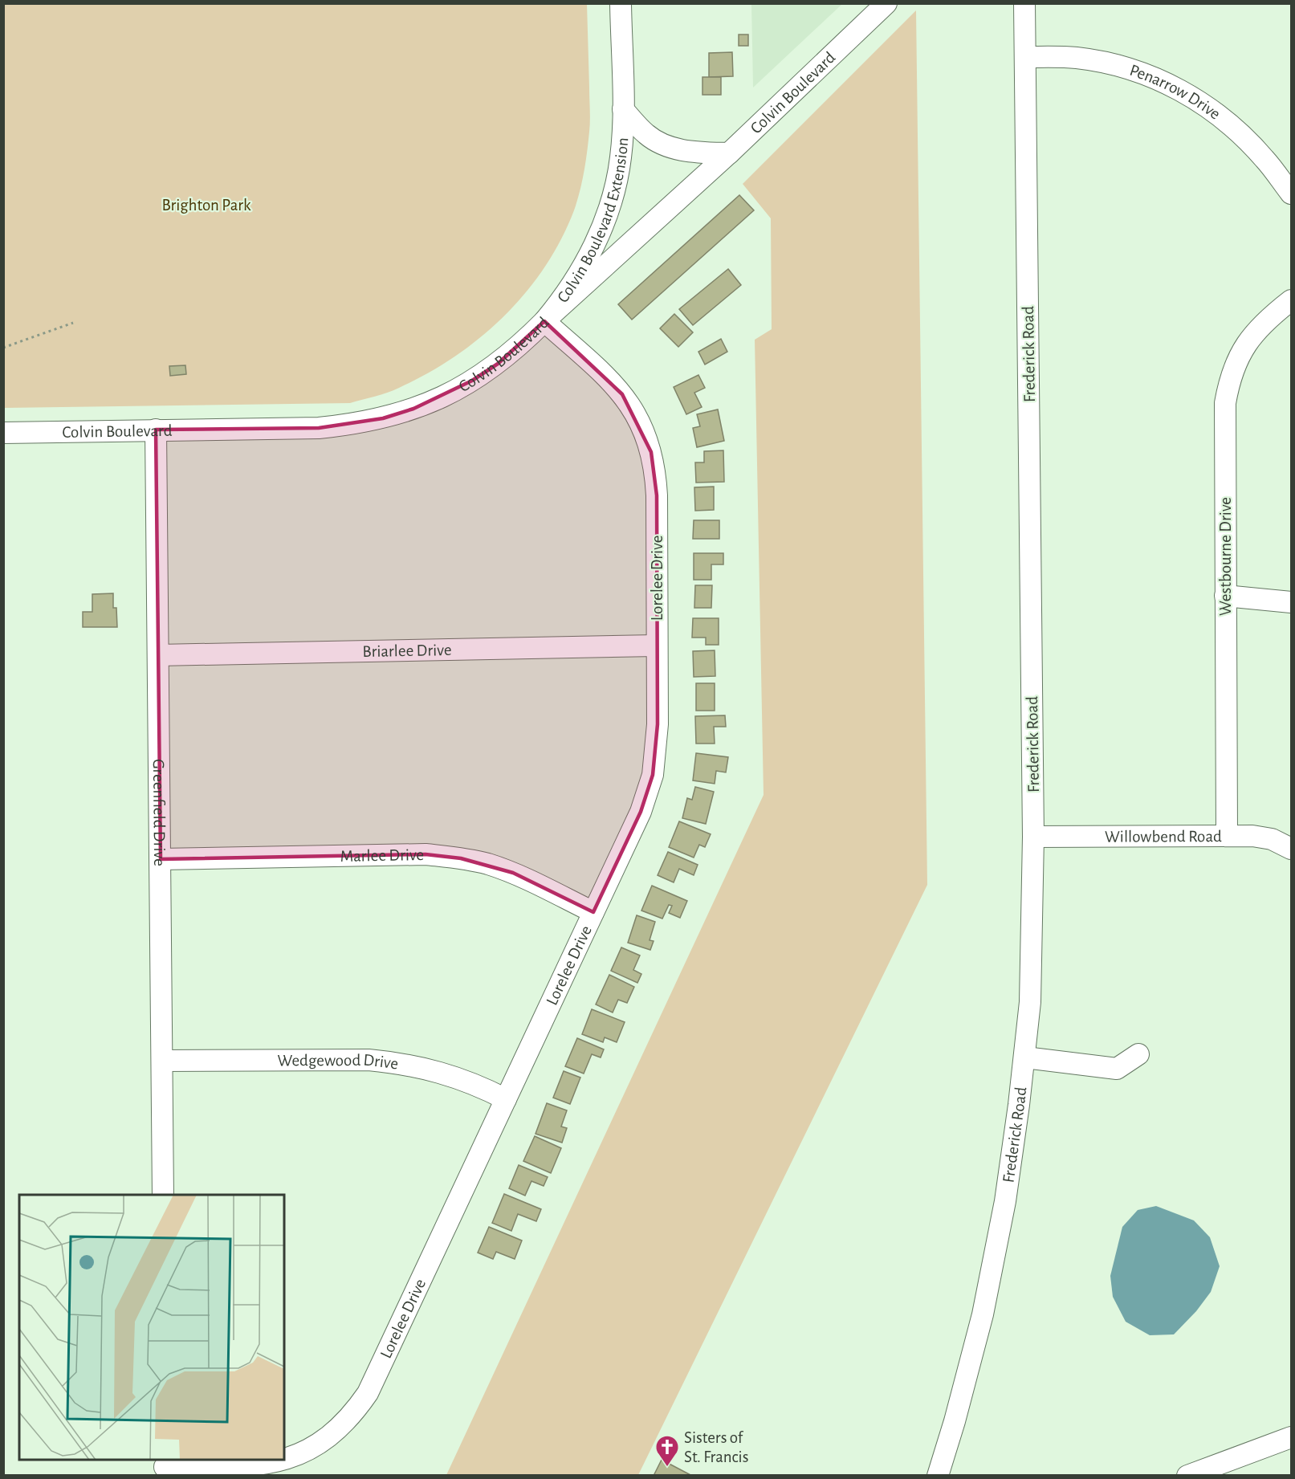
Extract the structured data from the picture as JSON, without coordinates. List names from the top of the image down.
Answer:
{
  "streets": {
    "street": [
      "Colvin Boulevard",
      "Penarrow Drive",
      "Colvin Boulevard Extension",
      "Frederick Road",
      "Westbourne Drive",
      "Lorelee Drive",
      "Briarlee Drive",
      "Greenfield Drive",
      "Willowbend Road",
      "Marlee Drive",
      "Wedgewood Drive"
    ]
  },
  "crossings": [
    ["Colvin Boulevard", "Colvin Boulevard Extension"],
    ["Colvin Boulevard", "Lorelee Drive"],
    ["Colvin Boulevard", "Greenfield Drive"],
    ["Penarrow Drive", "Frederick Road"],
    ["Colvin Boulevard Extension", "Lorelee Drive"],
    ["Frederick Road", "Willowbend Road"],
    ["Westbourne Drive", "Willowbend Road"],
    ["Lorelee Drive", "Briarlee Drive"],
    ["Lorelee Drive", "Marlee Drive"],
    ["Lorelee Drive", "Wedgewood Drive"],
    ["Briarlee Drive", "Greenfield Drive"],
    ["Greenfield Drive", "Marlee Drive"],
    ["Greenfield Drive", "Wedgewood Drive"]
  ],
  "parks": ["Brighton Park"],
  "places": {
    "church": ["Sisters of St. Francis"]
  }
}
